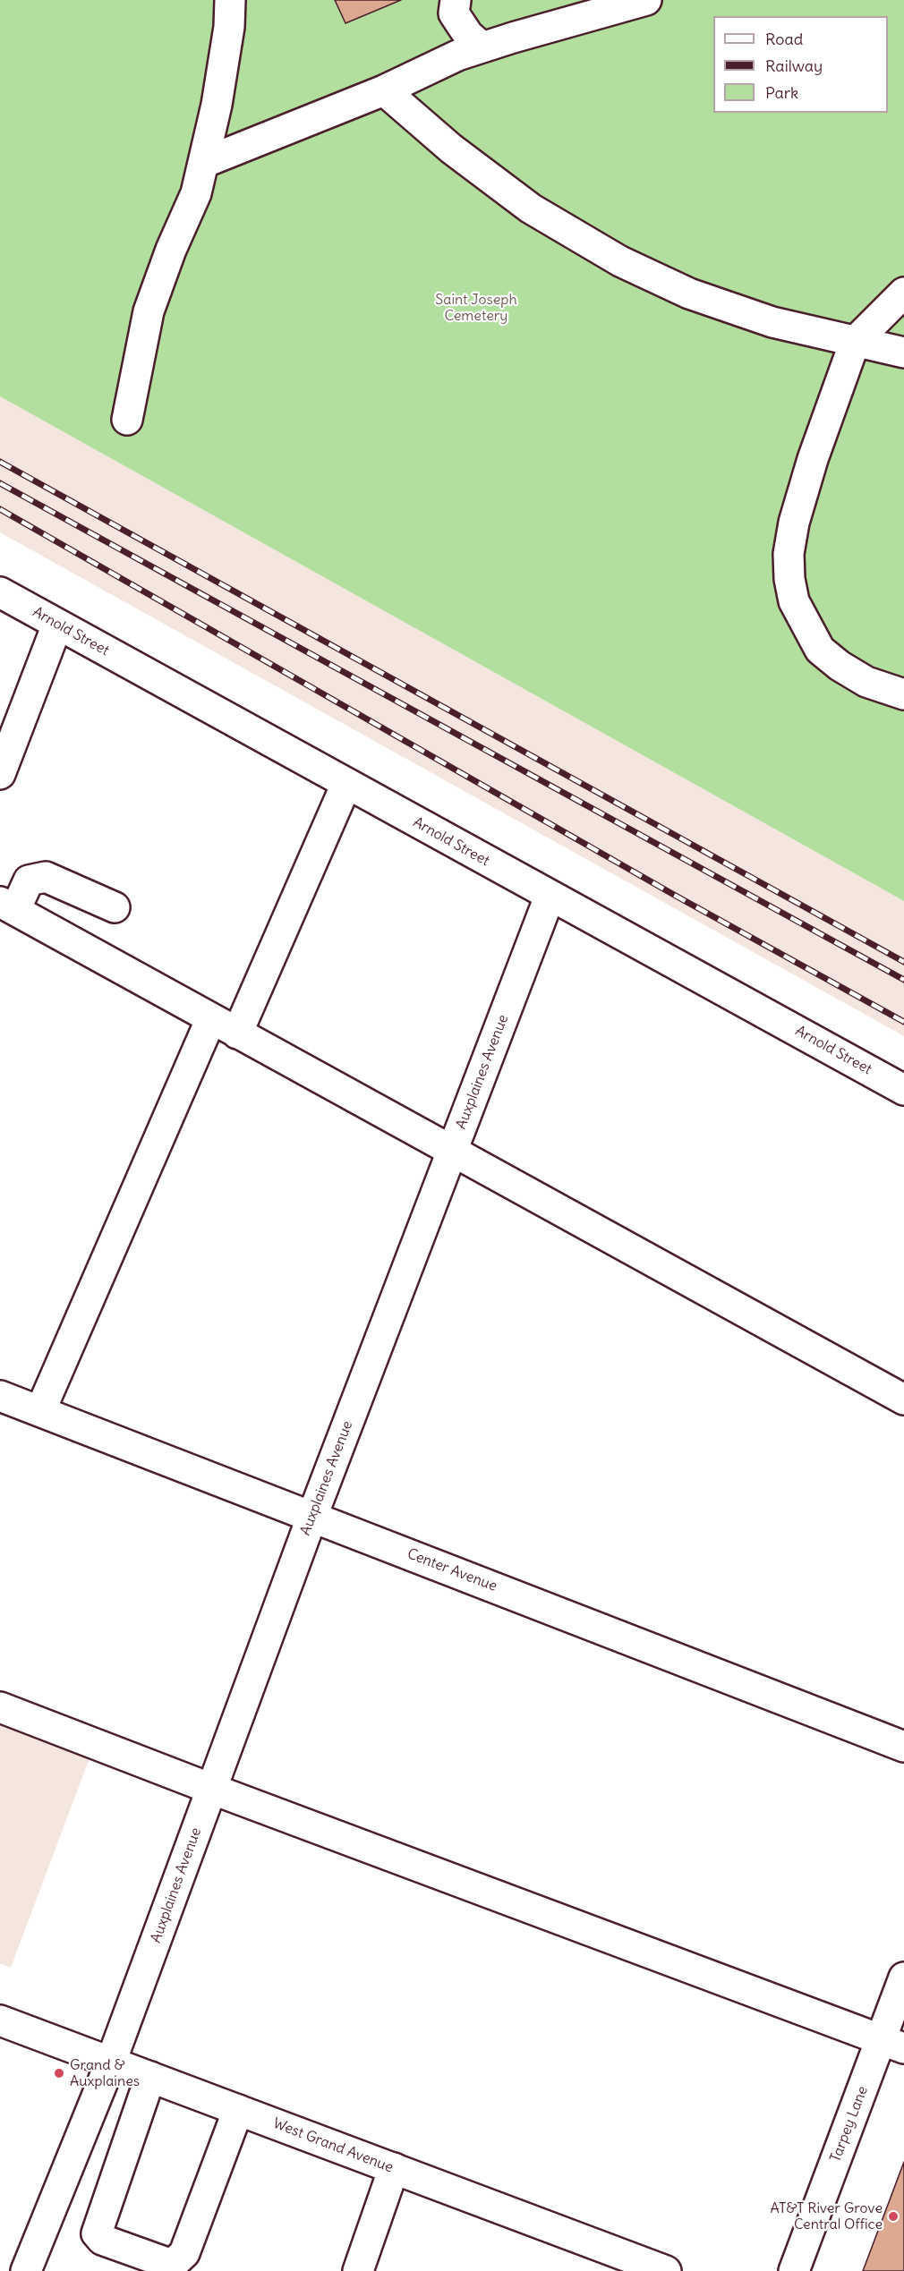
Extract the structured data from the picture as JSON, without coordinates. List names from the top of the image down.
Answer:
{
  "streets": {
    "street": [
      "Arnold Street",
      "Auxplaines Avenue",
      "Center Avenue",
      "Tarpey Lane",
      "West Grand Avenue"
    ]
  },
  "crossings": [
    ["Arnold Street", "Auxplaines Avenue"],
    ["Auxplaines Avenue", "Center Avenue"],
    ["Auxplaines Avenue", "West Grand Avenue"]
  ],
  "parks": ["Saint Joseph Cemetery"],
  "places": ["Grand & Auxplaines", "AT&T River Grove Central Office"],
  "legend": ["Road", "Railway", "Park"]
}
